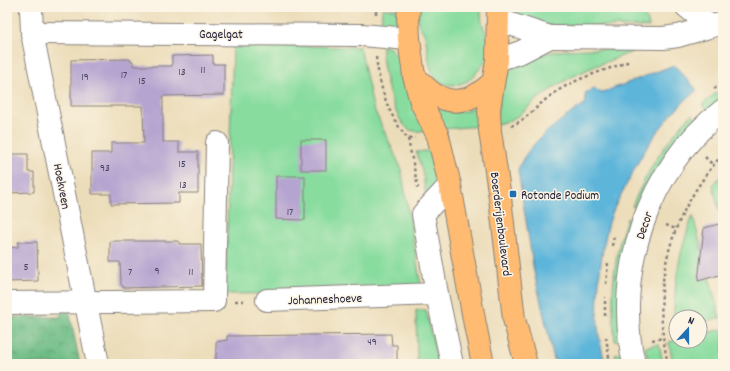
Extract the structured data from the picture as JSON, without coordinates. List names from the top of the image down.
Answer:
{
  "streets": {
    "main road": ["Boerderijenboulevard"],
    "street": [
      "Gagelgat",
      "Hoekveen",
      "Decor",
      "Johanneshoeve"
    ]
  },
  "crossings": [
    ["Gagelgat", "Hoekveen"]
  ],
  "places": {
    "transit": ["Rotonde Podium"]
  },
  "house_numbers": [
    "11",
    "13",
    "17",
    "19",
    "15",
    "15",
    "93",
    "13",
    "17",
    "5",
    "9",
    "7",
    "11",
    "49"
  ],
  "north": "top"
}
